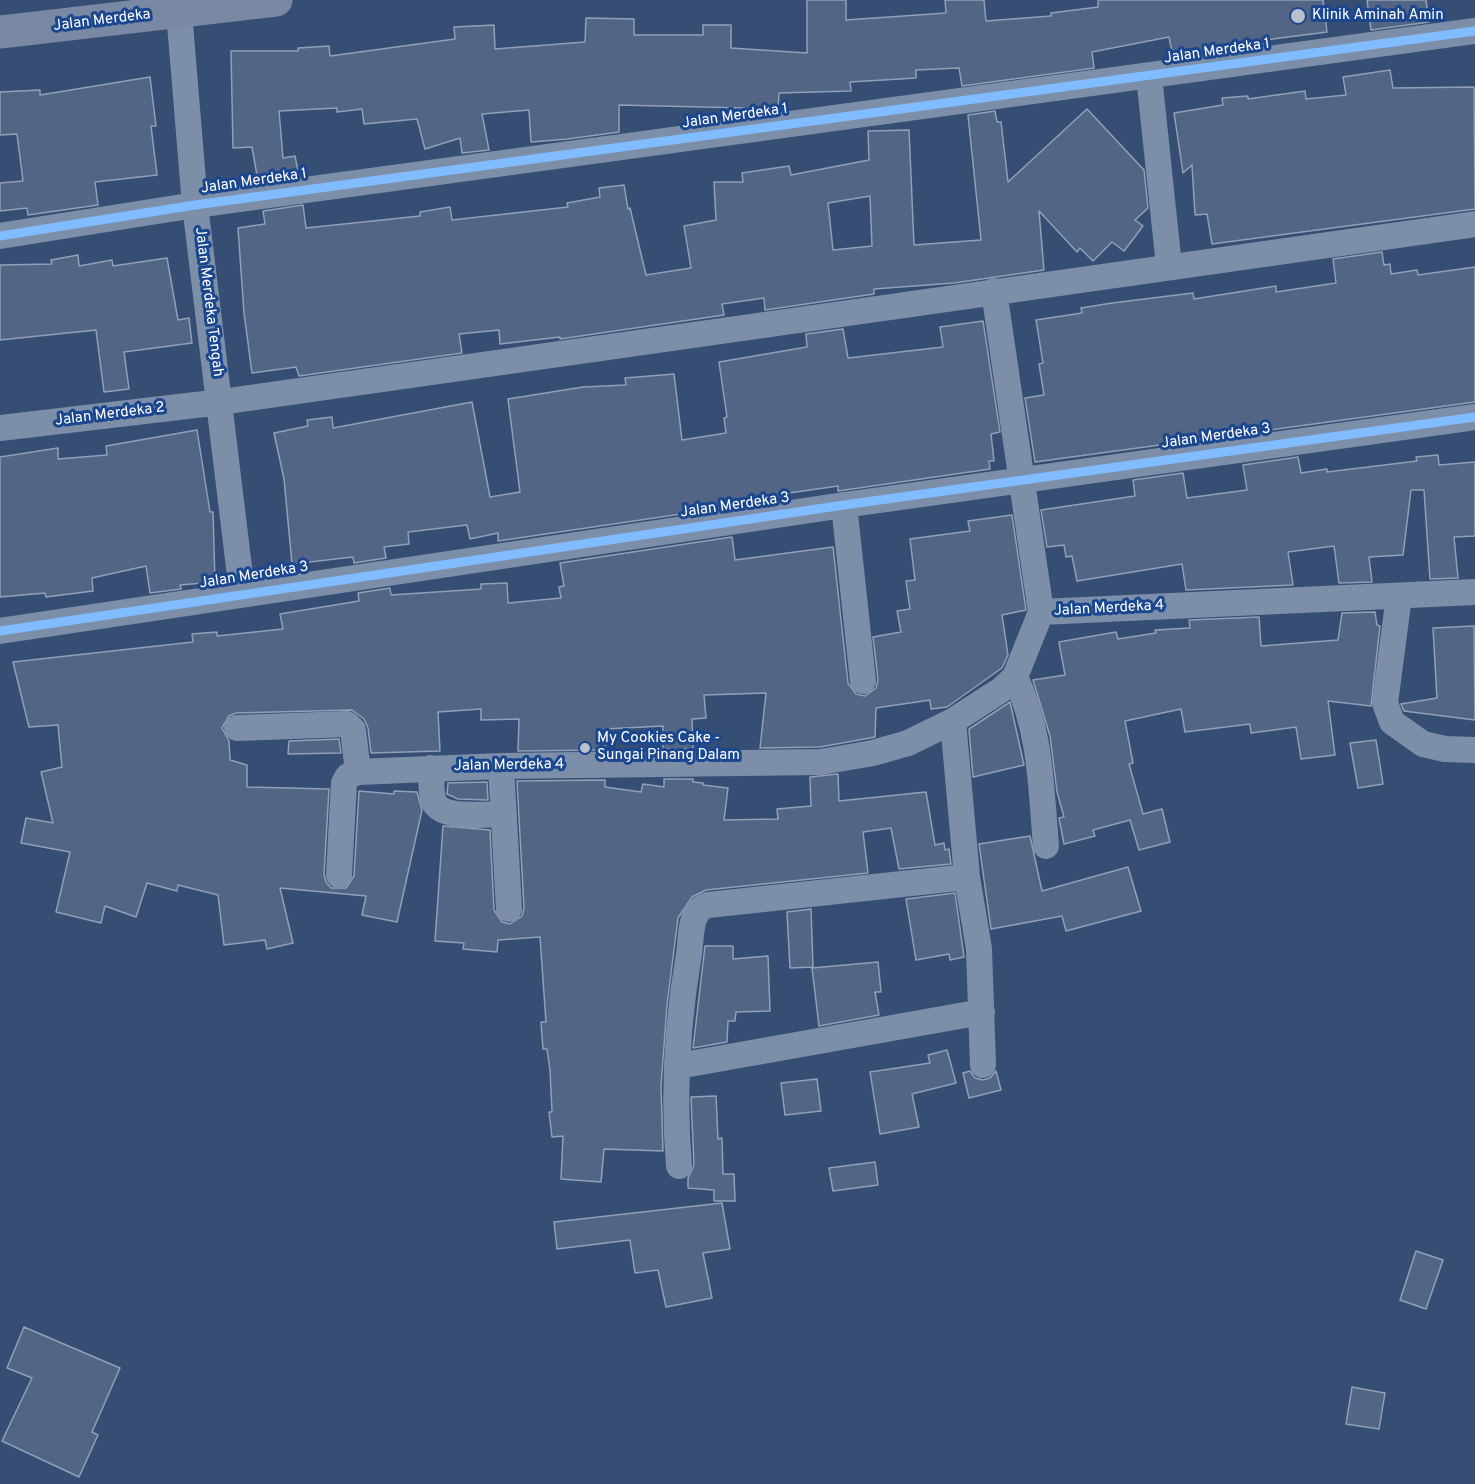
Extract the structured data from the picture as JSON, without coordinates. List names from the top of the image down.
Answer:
{
  "streets": {
    "street": [
      "Jalan Merdeka",
      "Jalan Merdeka 1",
      "Jalan Merdeka Tengah",
      "Jalan Merdeka 2",
      "Jalan Merdeka 3",
      "Jalan Merdeka 4"
    ]
  },
  "crossings": [
    ["Jalan Merdeka", "Jalan Merdeka Tengah"],
    ["Jalan Merdeka 1", "Jalan Merdeka Tengah"],
    ["Jalan Merdeka Tengah", "Jalan Merdeka 2"],
    ["Jalan Merdeka Tengah", "Jalan Merdeka 3"]
  ],
  "places": ["Klinik Aminah Amin", "My Cookies Cake - Sungai Pinang Dalam"]
}
